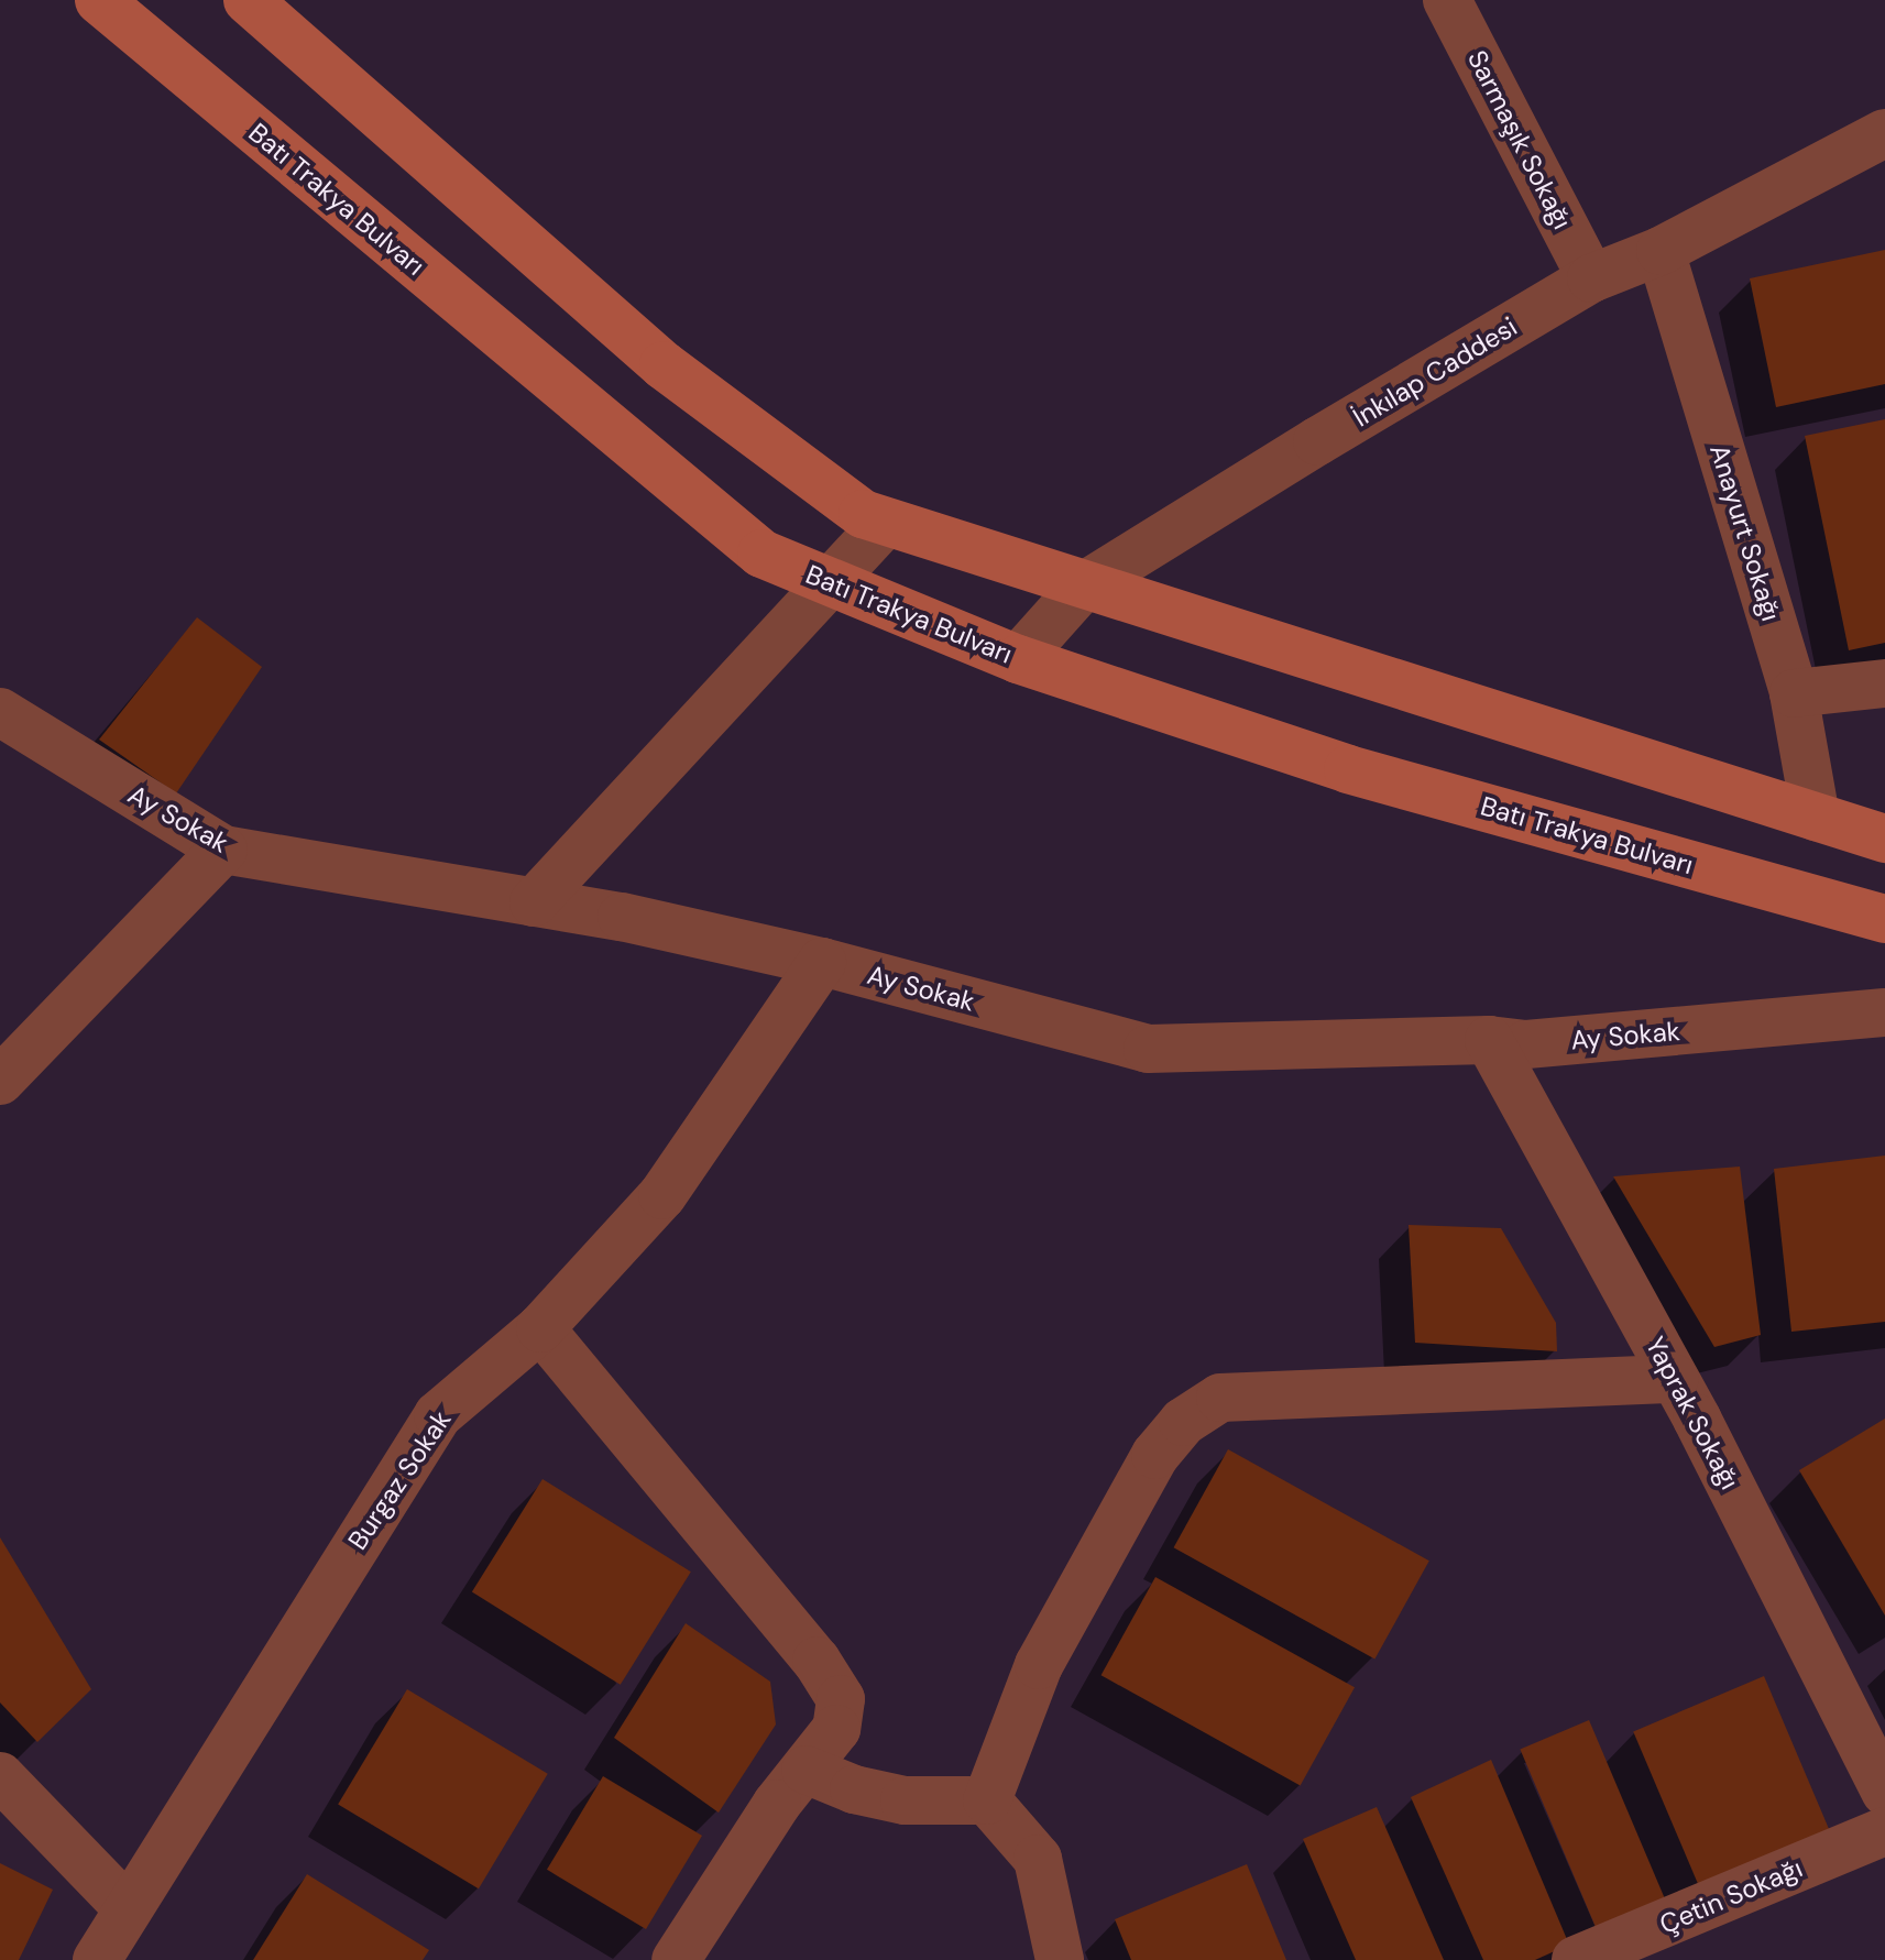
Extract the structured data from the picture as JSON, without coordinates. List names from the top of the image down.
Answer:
{
  "streets": {
    "main road": ["Batı Trakya Bulvarı"],
    "street": [
      "Sarmaşık Sokağı",
      "İnkılap Caddesi",
      "Anayurt Sokağı",
      "Ay Sokak",
      "Yaprak Sokağı",
      "Burgaz Sokak",
      "Çetin Sokağı"
    ]
  },
  "crossings": [
    ["Sarmaşık Sokağı", "İnkılap Caddesi"],
    ["Batı Trakya Bulvarı", "İnkılap Caddesi"],
    ["İnkılap Caddesi", "Anayurt Sokağı"],
    ["Ay Sokak", "Yaprak Sokağı"],
    ["Ay Sokak", "Burgaz Sokak"]
  ]
}
